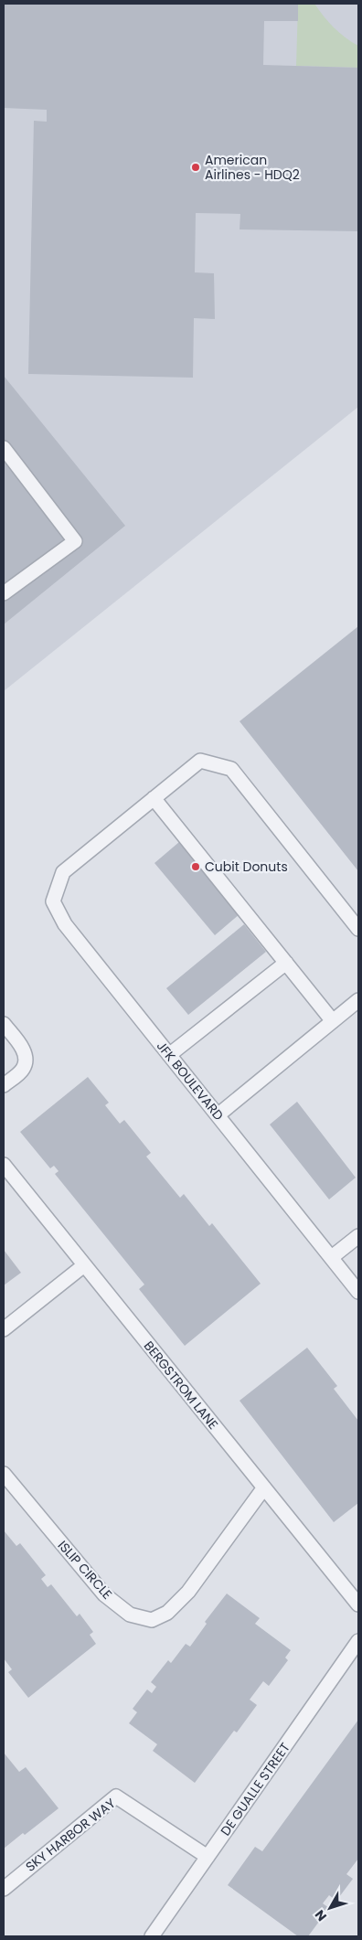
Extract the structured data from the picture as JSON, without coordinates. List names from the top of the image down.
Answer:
{
  "streets": {
    "lane": [
      "JFK BOULEVARD",
      "BERGSTROM LANE",
      "ISLIP CIRCLE",
      "DE GUALLE STREET",
      "SKY HARBOR WAY"
    ]
  },
  "crossings": [
    ["BERGSTROM LANE", "ISLIP CIRCLE"],
    ["DE GUALLE STREET", "SKY HARBOR WAY"]
  ],
  "places": ["American Airlines - HDQ2", "Cubit Donuts"],
  "north": "bottom left"
}
